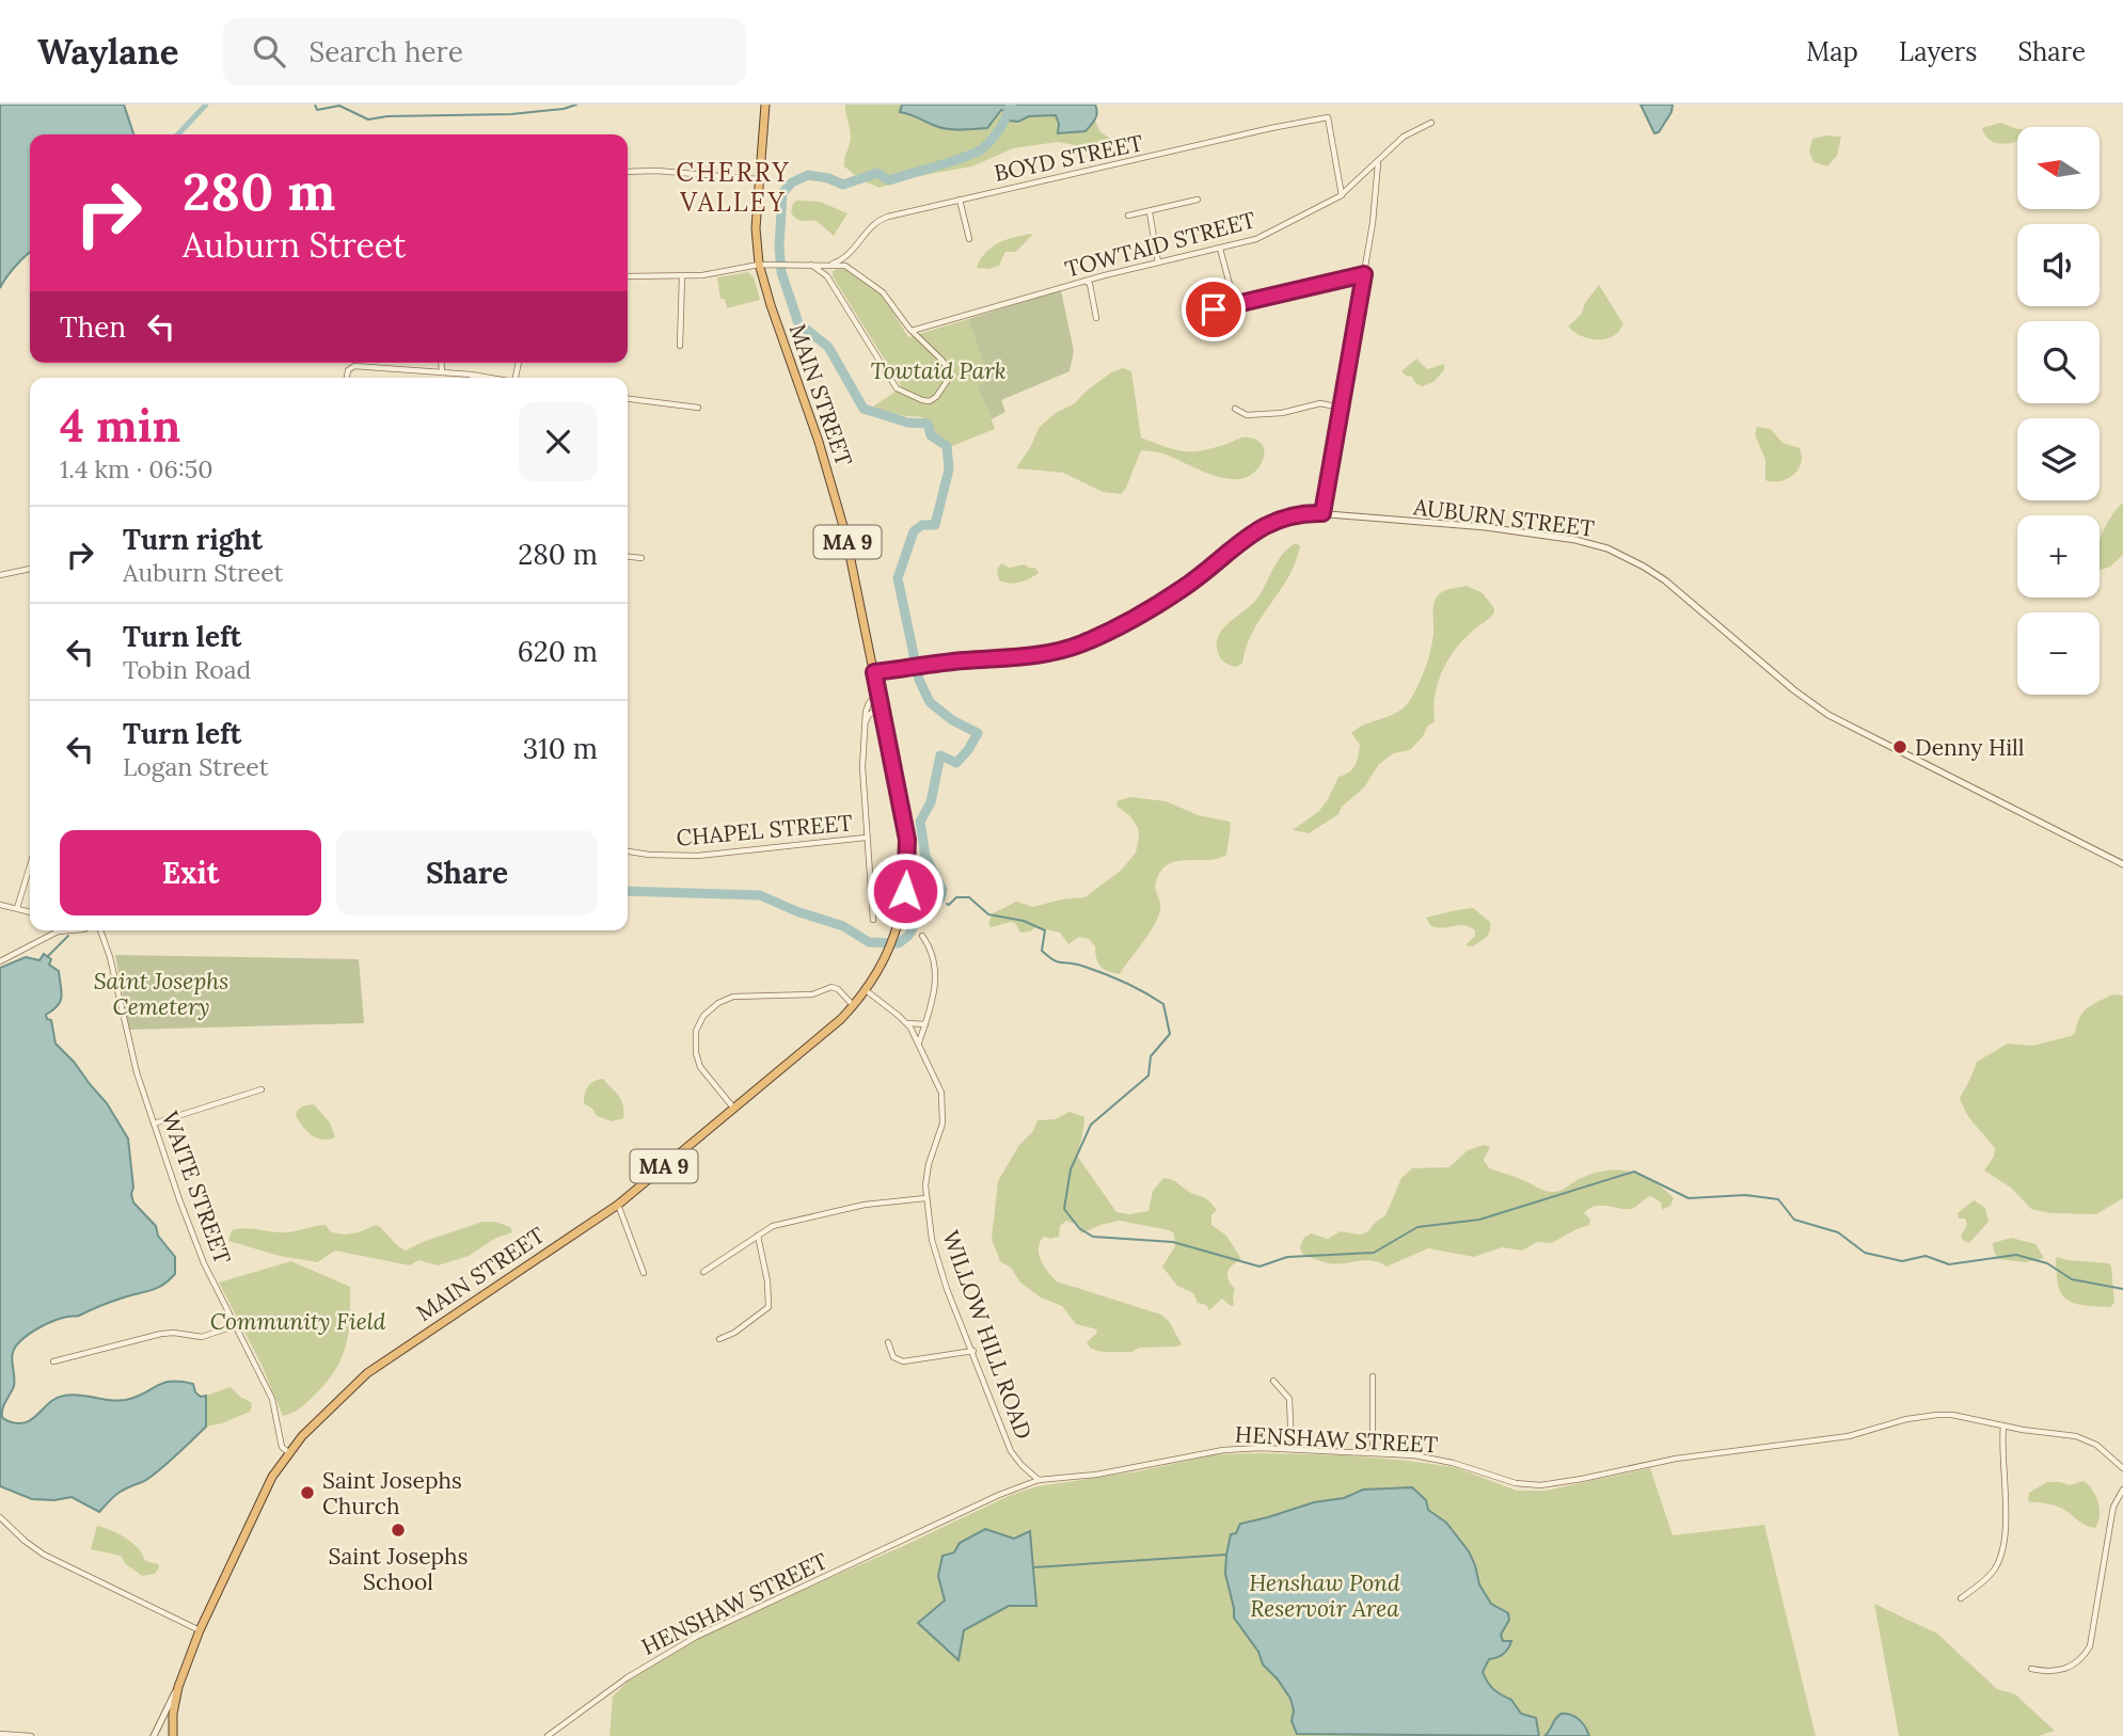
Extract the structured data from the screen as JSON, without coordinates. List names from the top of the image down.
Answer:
{
  "streets": {
    "highway": ["MAIN STREET", "MA 9"],
    "street": [
      "BOYD STREET",
      "TOWTAID STREET",
      "AUBURN STREET",
      "CHAPEL STREET",
      "WAITE STREET",
      "WILLOW HILL ROAD",
      "HENSHAW STREET"
    ]
  },
  "crossings": [
    ["BOYD STREET", "TOWTAID STREET"],
    ["MAIN STREET", "AUBURN STREET"],
    ["MAIN STREET", "MA 9"],
    ["MAIN STREET", "WAITE STREET"],
    ["MAIN STREET", "WILLOW HILL ROAD"],
    ["WILLOW HILL ROAD", "HENSHAW STREET"]
  ],
  "districts": ["CHERRY VALLEY"],
  "parks": [
    "Towtaid Park",
    "Saint Josephs Cemetery",
    "Community Field",
    "Henshaw Pond Reservoir Area"
  ],
  "places": ["Denny Hill", "Saint Josephs Church", "Saint Josephs School"],
  "north": "left",
  "page": {
    "header": "Waylane",
    "search": "Search here",
    "nav": ["Map", "Layers", "Share"],
    "map_buttons": ["+", "−"],
    "turn": ["280 m", "Auburn Street"],
    "then": "Then",
    "heading": ["4 min", "1.4 km · 06:50"],
    "list": [
      {
        "name": "Turn right",
        "note": "Auburn Street",
        "value": "280 m"
      },
      {
        "name": "Turn left",
        "note": "Tobin Road",
        "value": "620 m"
      },
      {
        "name": "Turn left",
        "note": "Logan Street",
        "value": "310 m"
      }
    ],
    "buttons": ["Exit", "Share"]
  }
}
